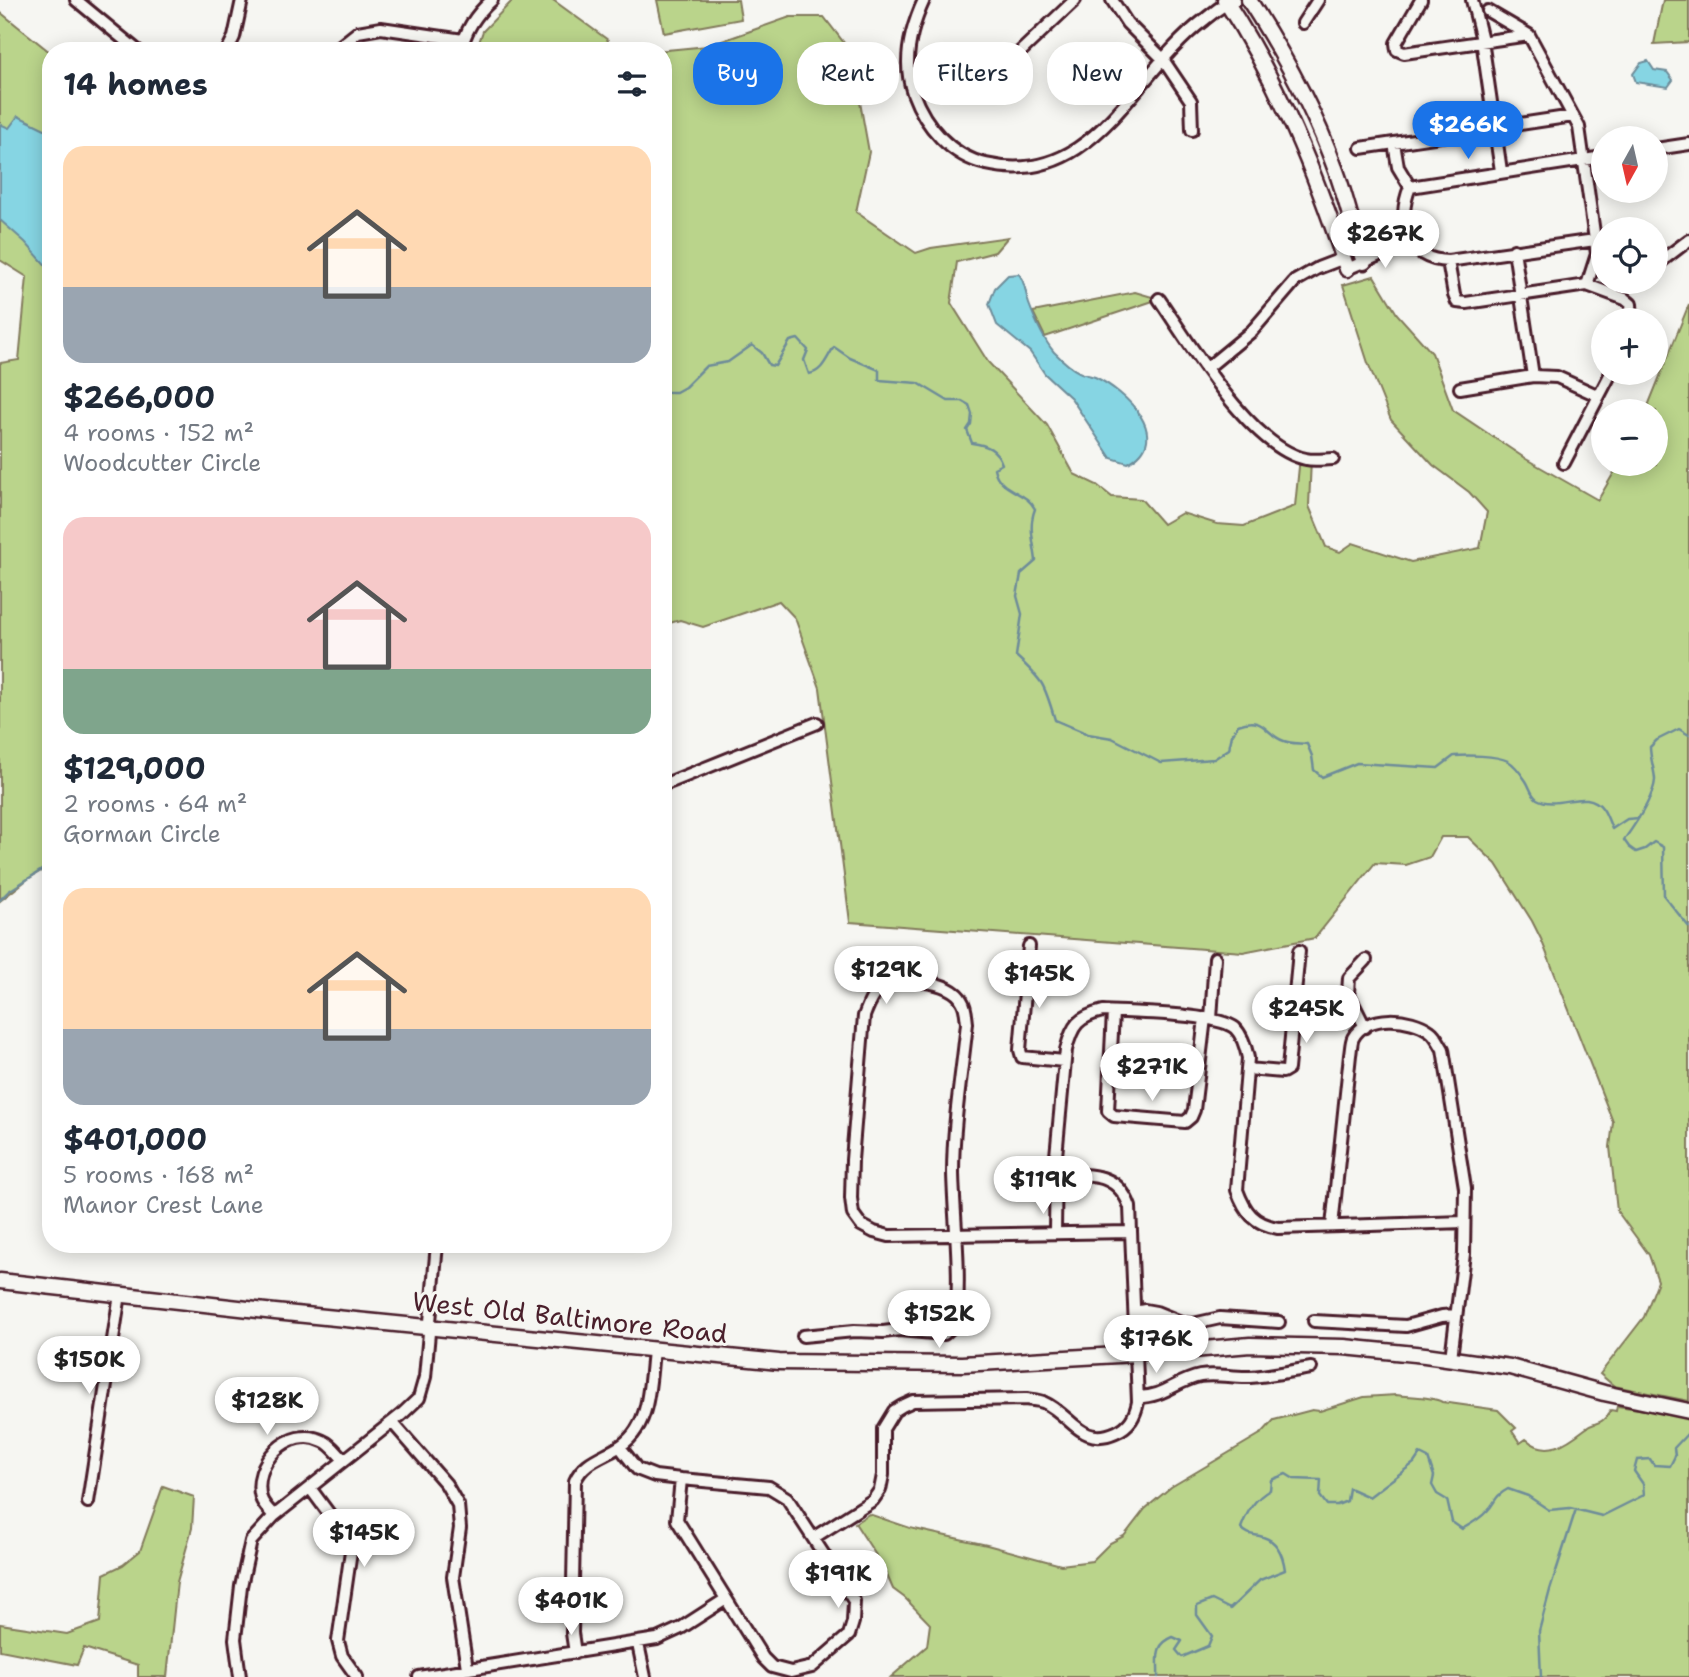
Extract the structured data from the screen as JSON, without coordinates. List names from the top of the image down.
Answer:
{
  "streets": {
    "street": ["West Old Baltimore Road"]
  },
  "north": "bottom",
  "page": {
    "chip": [
      "Buy",
      "Rent",
      "Filters",
      "New"
    ],
    "heading": "14 homes",
    "price": [
      "$266K",
      "$267K",
      "$129K",
      "$145K",
      "$245K",
      "$271K",
      "$119K",
      "$152K",
      "$176K",
      "$150K",
      "$128K",
      "$145K",
      "$191K",
      "$401K"
    ],
    "map_buttons": ["+", "−"],
    "list": [
      {
        "name": "$266,000",
        "note": "4 rooms · 152 m² · Woodcutter Circle"
      },
      {
        "name": "$129,000",
        "note": "2 rooms · 64 m² · Gorman Circle"
      },
      {
        "name": "$401,000",
        "note": "5 rooms · 168 m² · Manor Crest Lane"
      }
    ]
  }
}
